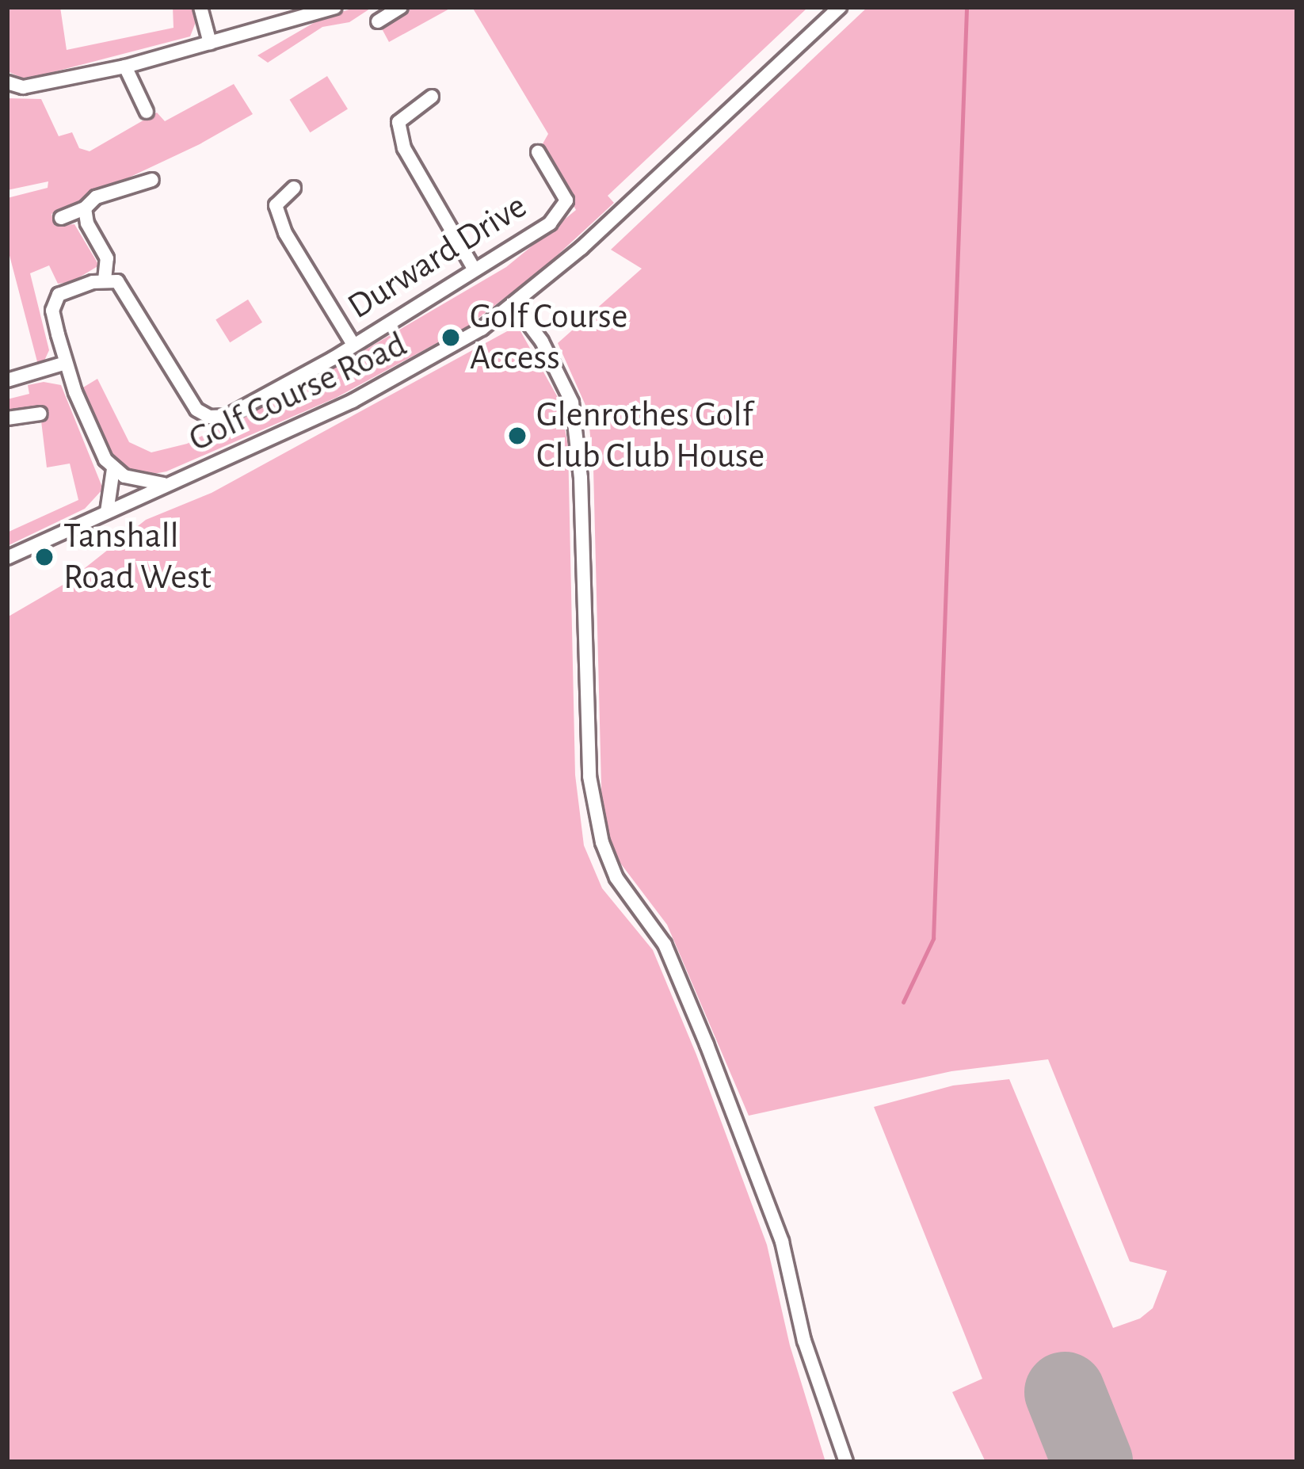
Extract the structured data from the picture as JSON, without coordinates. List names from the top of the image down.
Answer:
{
  "streets": {
    "street": ["Durward Drive", "Golf Course Road"]
  },
  "places": ["Golf Course Access", "Glenrothes Golf Club Club House", "Tanshall Road West"]
}
